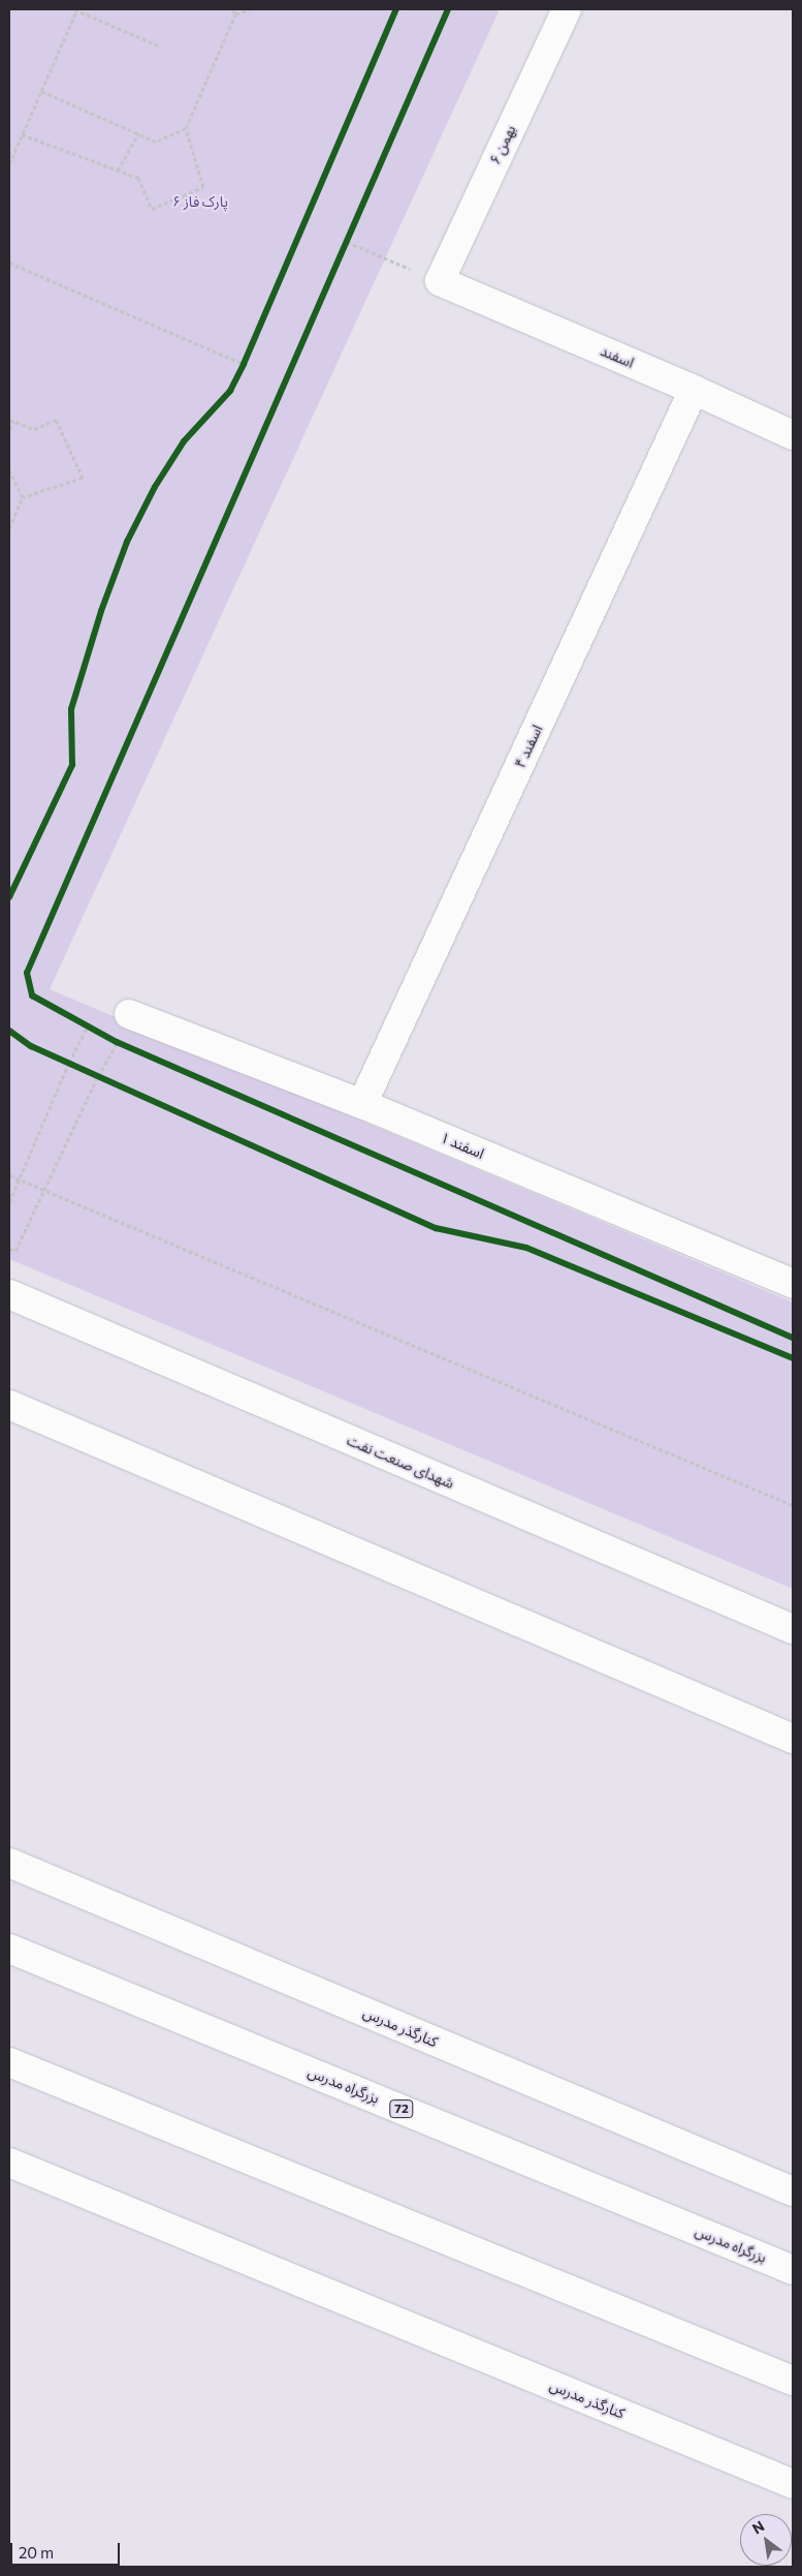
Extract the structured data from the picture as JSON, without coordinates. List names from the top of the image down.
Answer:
{
  "streets": {
    "main road": [
      "بهمن ۶",
      "اسفند",
      "اسفند ۴",
      "اسفند ۱",
      "شهدای صنعت نفت",
      "کنارگذر مدرس",
      "بزرگراه مدرس",
      "72"
    ]
  },
  "crossings": [
    ["بهمن ۶", "اسفند"],
    ["اسفند", "اسفند ۴"],
    ["اسفند ۴", "اسفند ۱"]
  ],
  "parks": ["پارک فاز ۶"],
  "scale_bar": "20 m",
  "north": "top left"
}
